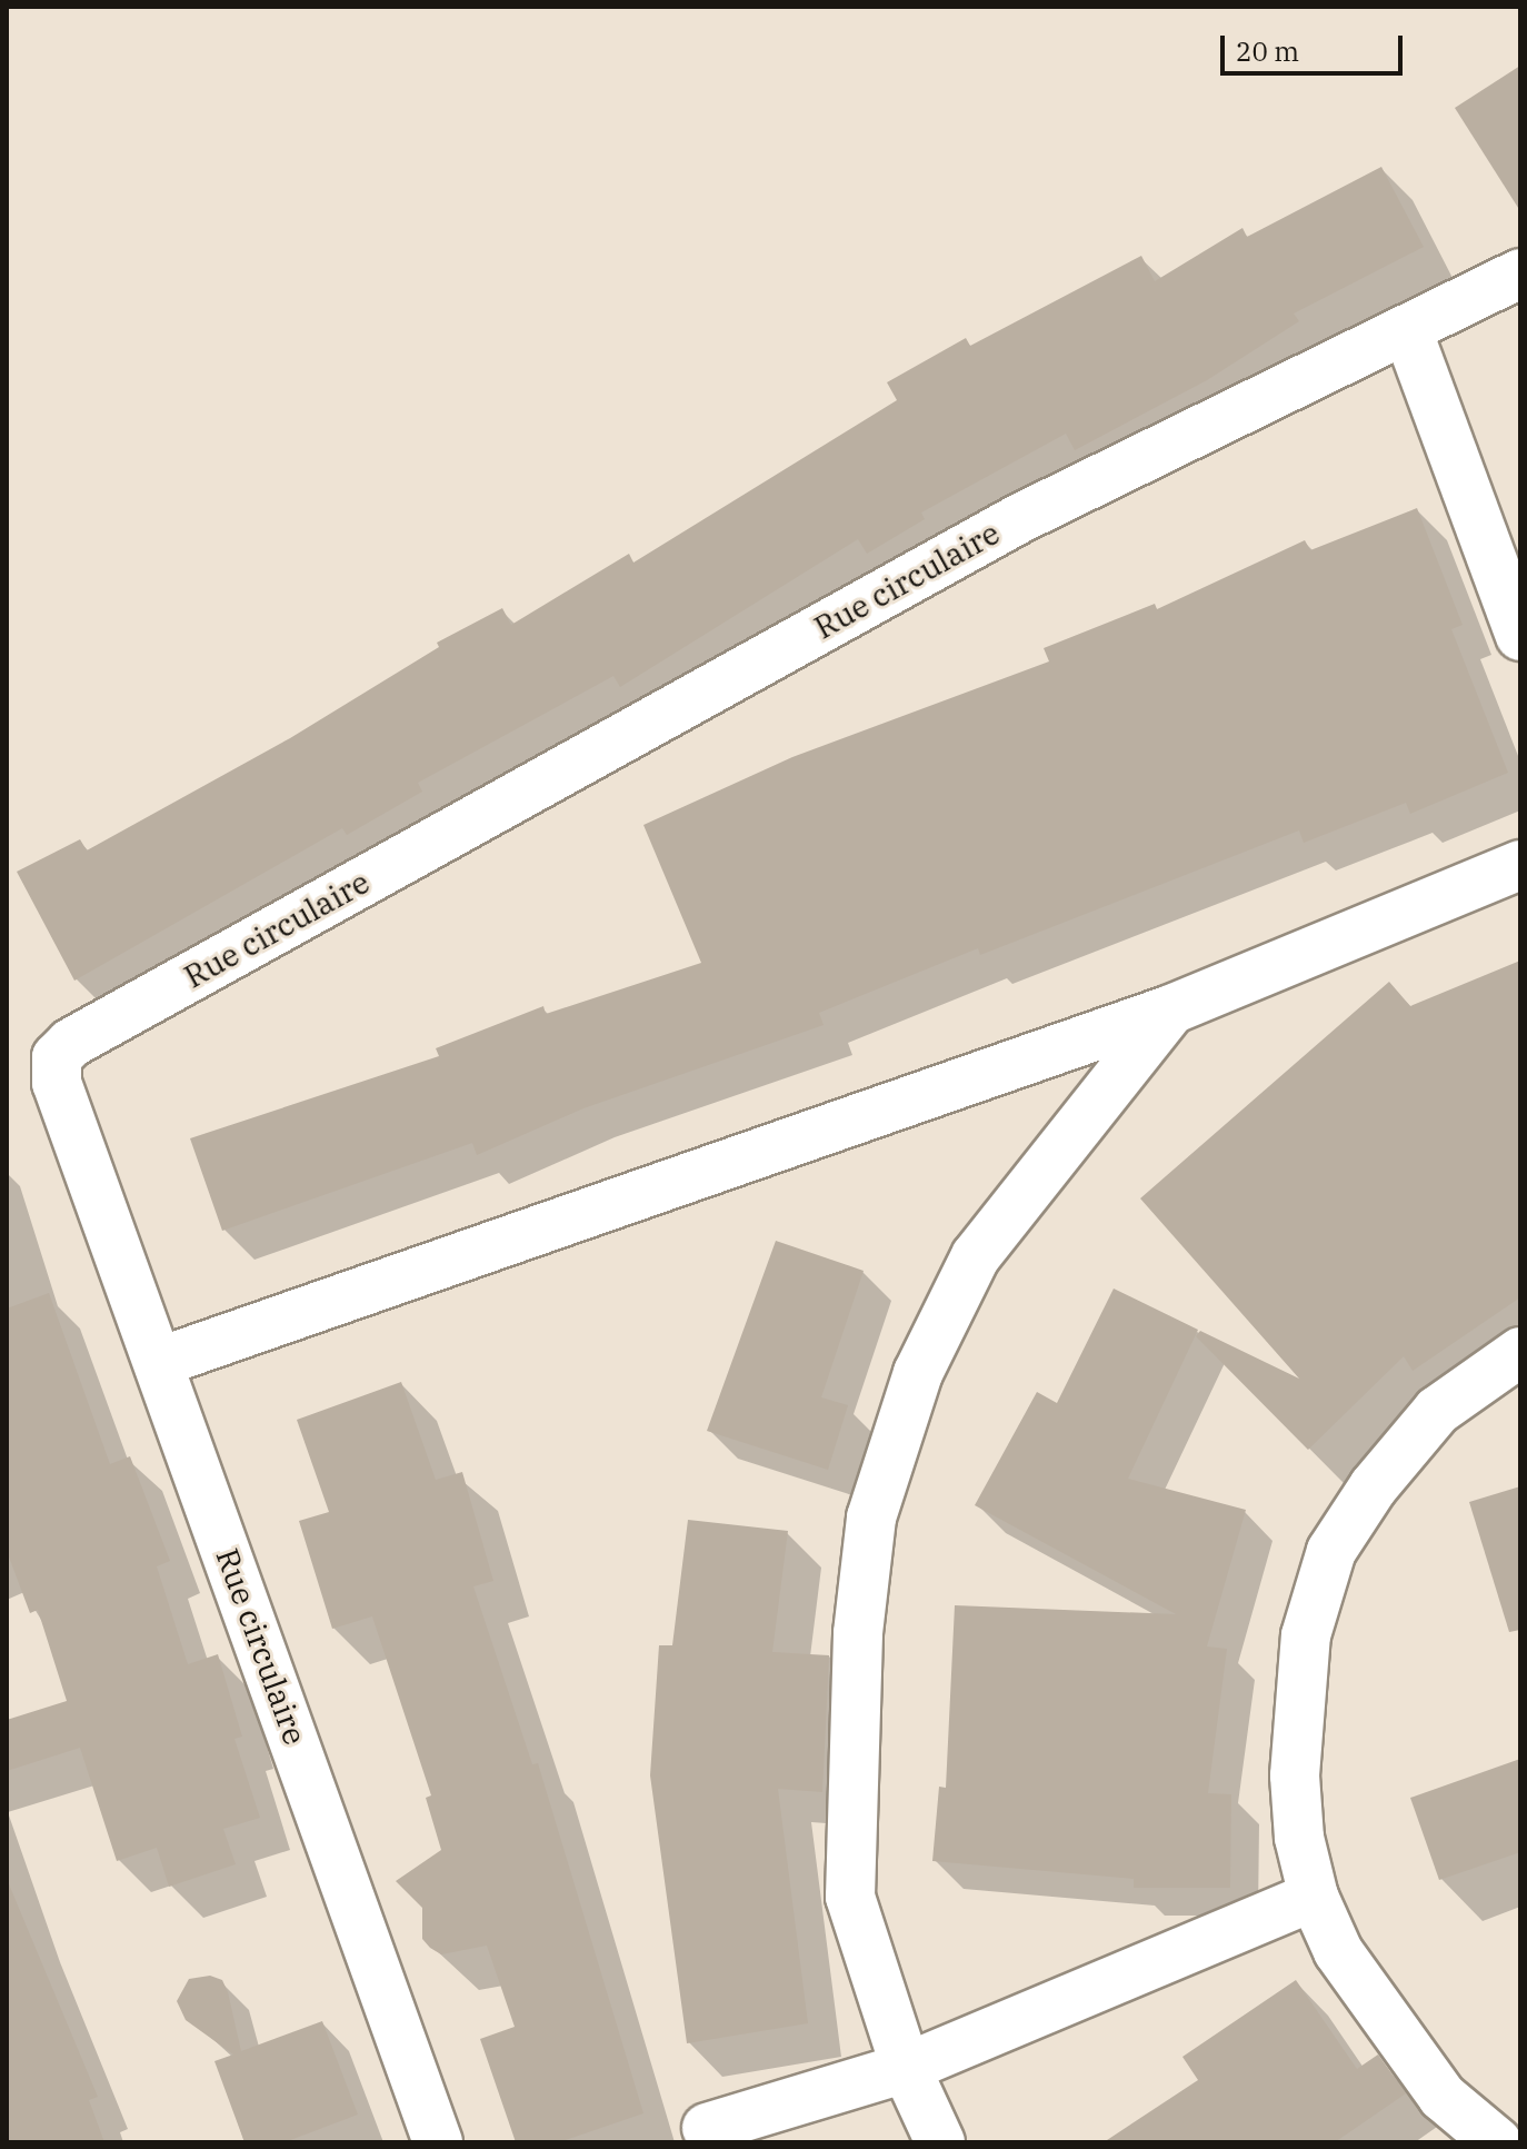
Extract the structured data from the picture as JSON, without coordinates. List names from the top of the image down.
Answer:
{
  "streets": {
    "street": ["Rue circulaire"]
  },
  "scale_bar": "20 m"
}
